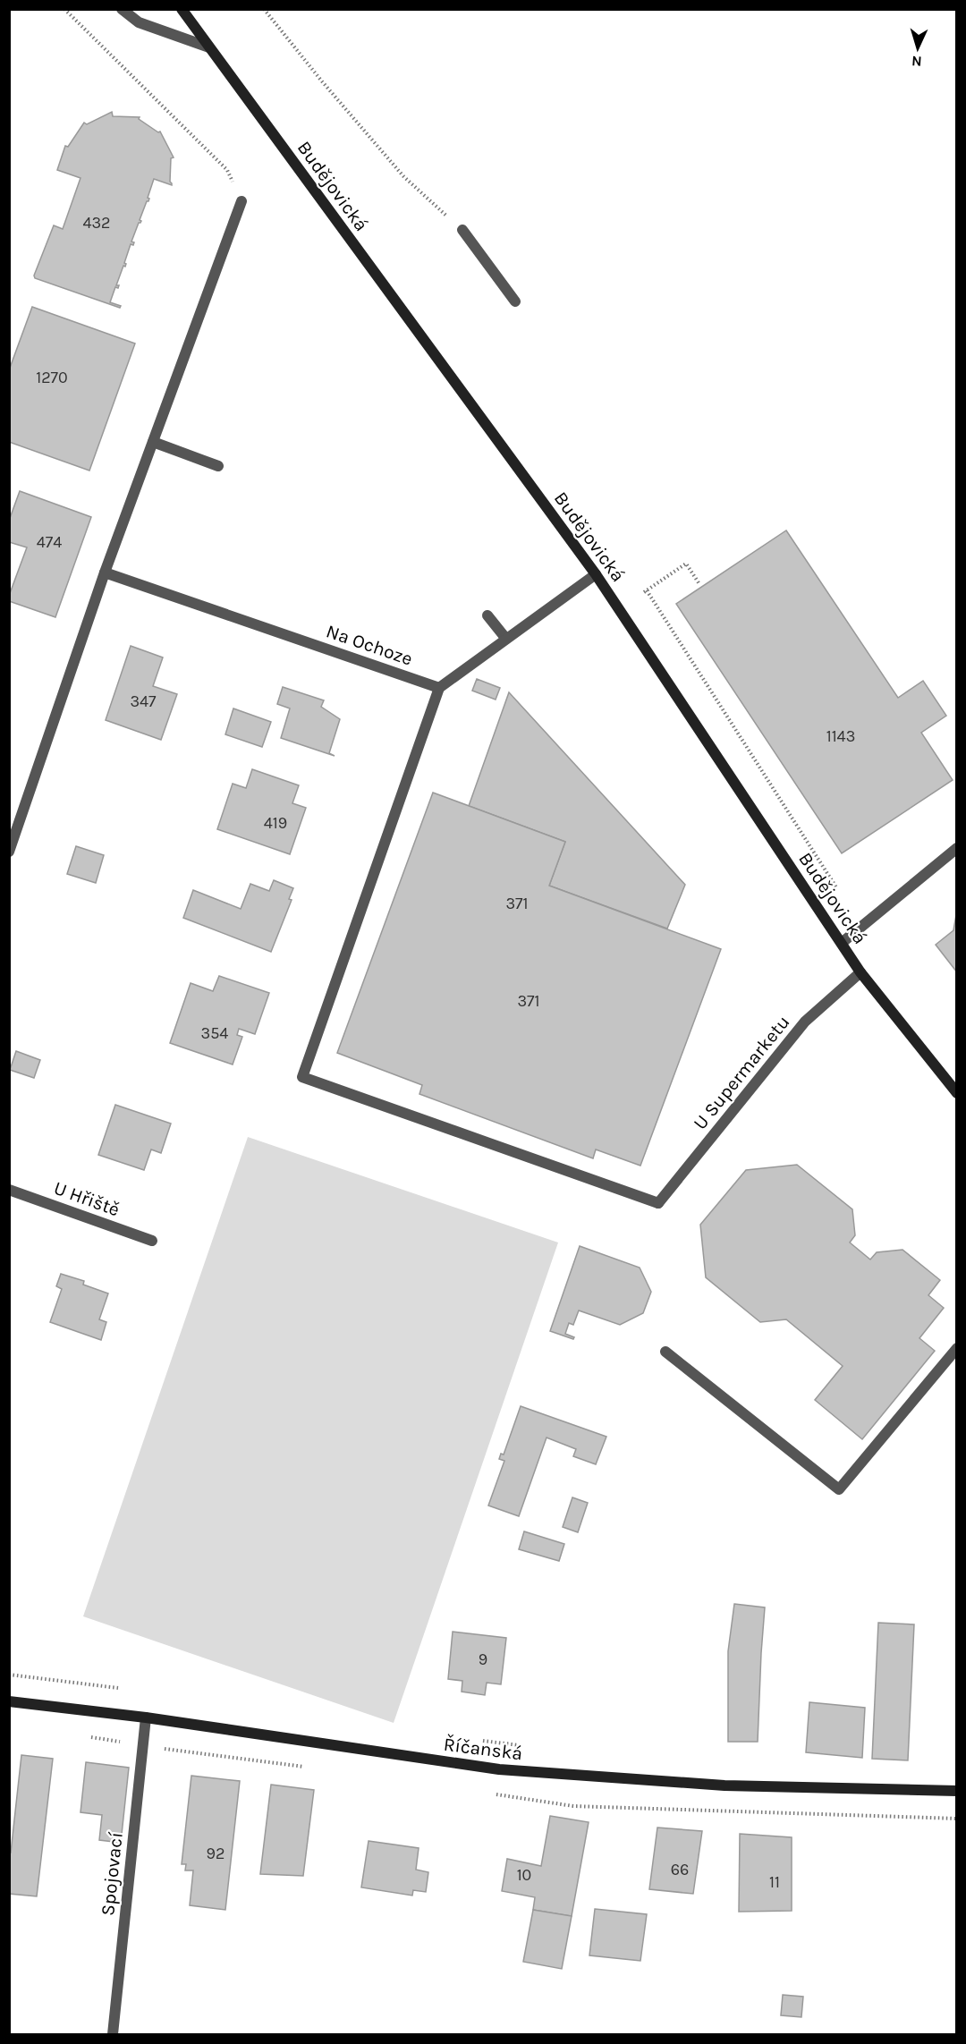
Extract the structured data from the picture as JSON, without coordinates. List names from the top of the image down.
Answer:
{
  "streets": {
    "main road": ["Budějovická", "Říčanská"],
    "street": [
      "Na Ochoze",
      "U Supermarketu",
      "U Hřiště",
      "Spojovací"
    ]
  },
  "crossings": [
    ["Budějovická", "U Supermarketu"],
    ["Na Ochoze", "U Supermarketu"],
    ["Říčanská", "Spojovací"]
  ],
  "house_numbers": [
    "432",
    "1270",
    "474",
    "347",
    "1143",
    "419",
    "371",
    "371",
    "354",
    "9",
    "92",
    "66",
    "10",
    "11"
  ],
  "north": "bottom"
}
